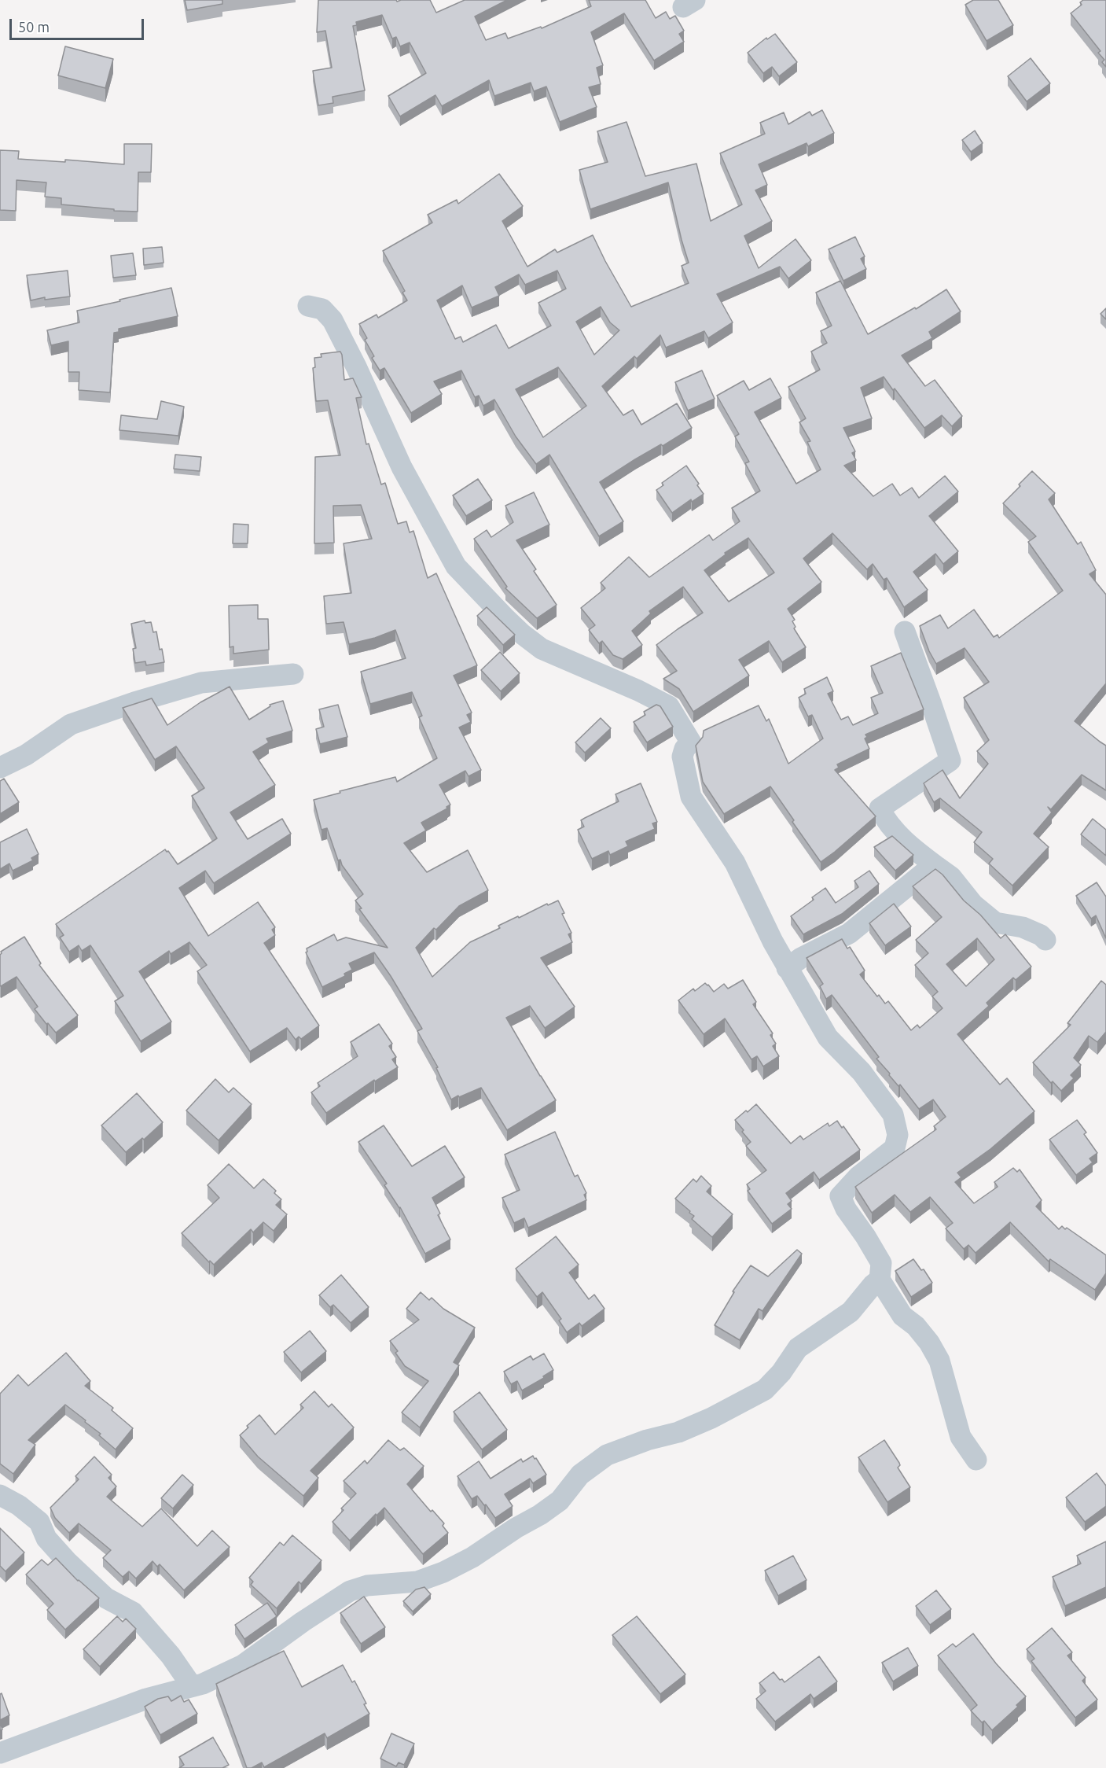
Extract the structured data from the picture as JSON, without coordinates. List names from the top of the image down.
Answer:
{
  "scale_bar": "50 m"
}
